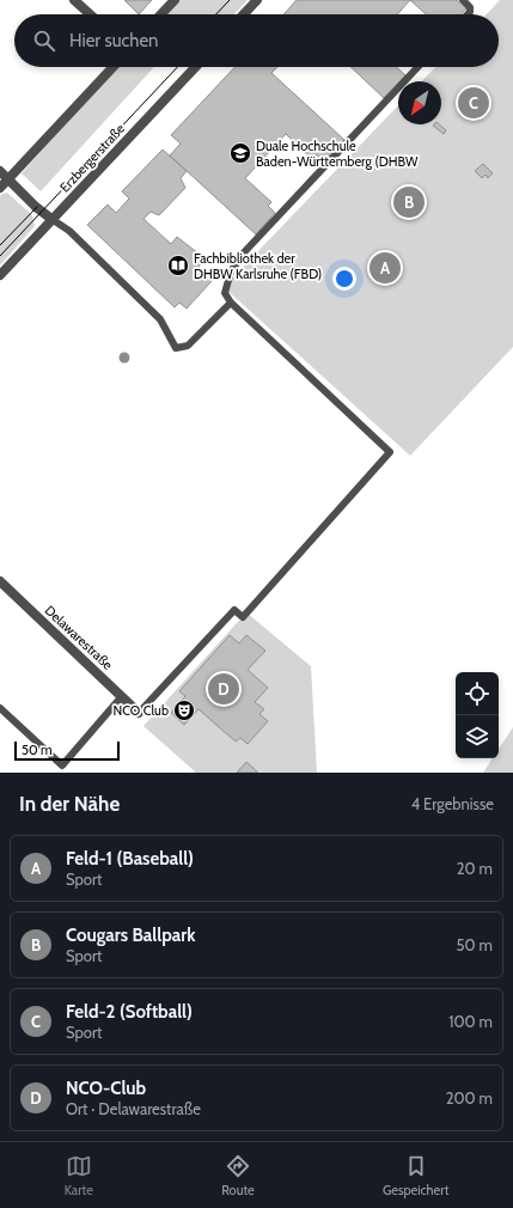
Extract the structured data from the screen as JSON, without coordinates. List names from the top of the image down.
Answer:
{
  "streets": {
    "street": ["Erzbergerstraße", "Delawarestraße"]
  },
  "places": {
    "school or university": ["Duale Hochschule Baden-Württemberg (DHBW"],
    "library": ["Fachbibliothek der DHBW Karlsruhe (FBD)"],
    "theatre": ["NCO Club"]
  },
  "scale_bar": "50 m",
  "north": "bottom left",
  "page": {
    "search": "Hier suchen",
    "pins": [
      "C",
      "B",
      "A",
      "D"
    ],
    "scale": "50 m",
    "heading": ["In der Nähe", "4 Ergebnisse"],
    "list": [
      {
        "mark": "A",
        "name": "Feld-1 (Baseball)",
        "note": "Sport",
        "value": "20 m"
      },
      {
        "mark": "B",
        "name": "Cougars Ballpark",
        "note": "Sport",
        "value": "50 m"
      },
      {
        "mark": "C",
        "name": "Feld-2 (Softball)",
        "note": "Sport",
        "value": "100 m"
      },
      {
        "mark": "D",
        "name": "NCO-Club",
        "note": "Ort · Delawarestraße",
        "value": "200 m"
      }
    ],
    "nav": ["Karte", "Route", "Gespeichert"]
  }
}
